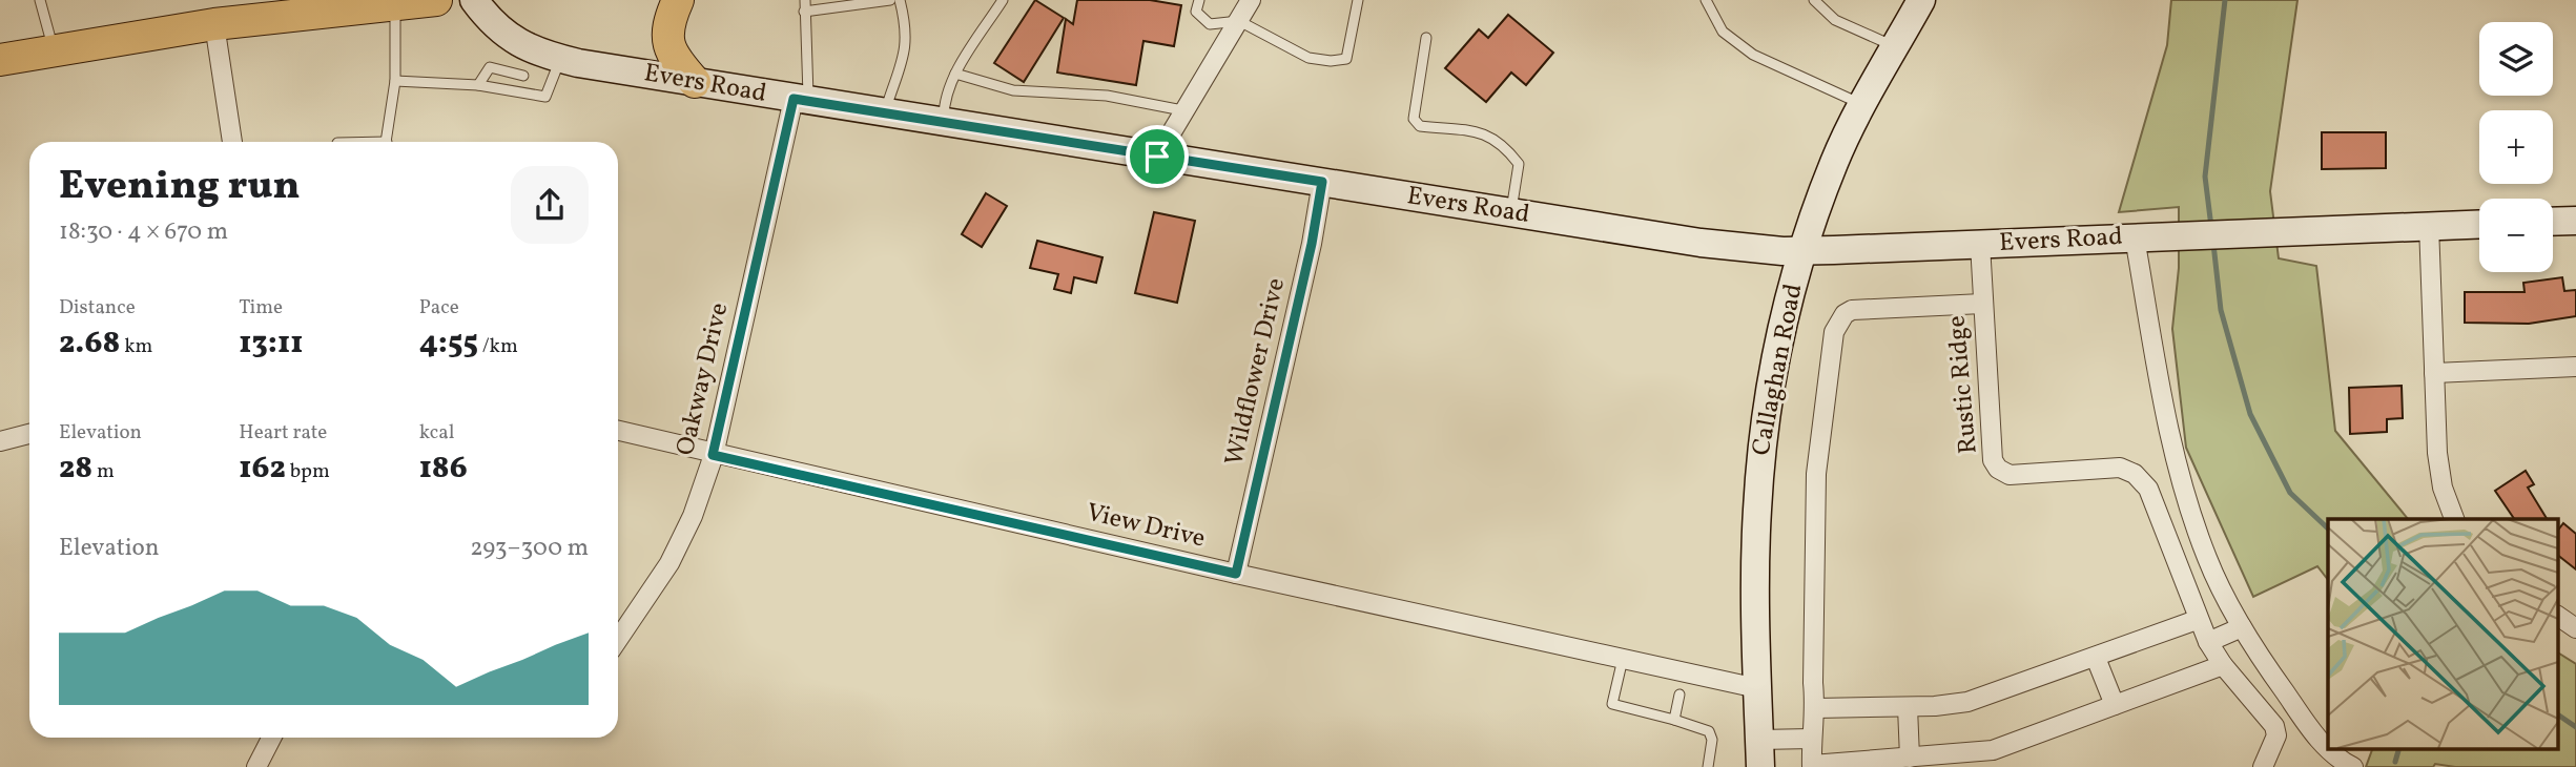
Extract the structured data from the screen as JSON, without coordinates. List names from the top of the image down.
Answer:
{
  "streets": {
    "main road": ["Evers Road", "Callaghan Road"],
    "street": [
      "Wildflower Drive",
      "Oakway Drive",
      "Rustic Ridge",
      "View Drive"
    ]
  },
  "crossings": [
    ["Evers Road", "Callaghan Road"],
    ["Evers Road", "Wildflower Drive"],
    ["Evers Road", "Oakway Drive"],
    ["Evers Road", "Rustic Ridge"],
    ["Callaghan Road", "Rustic Ridge"],
    ["Callaghan Road", "View Drive"],
    ["Wildflower Drive", "View Drive"],
    ["Oakway Drive", "View Drive"]
  ],
  "page": {
    "map_buttons": ["+", "−"],
    "heading": ["Evening run", "18:30 · 4 × 670 m"],
    "stats": [
      ["Distance", "2.68 km"],
      ["Time", "13:11"],
      ["Pace", "4:55 /km"],
      ["Elevation", "28 m"],
      ["Heart rate", "162 bpm"],
      ["kcal", "186"]
    ],
    "chart": ["Elevation", "293–300 m"]
  }
}
